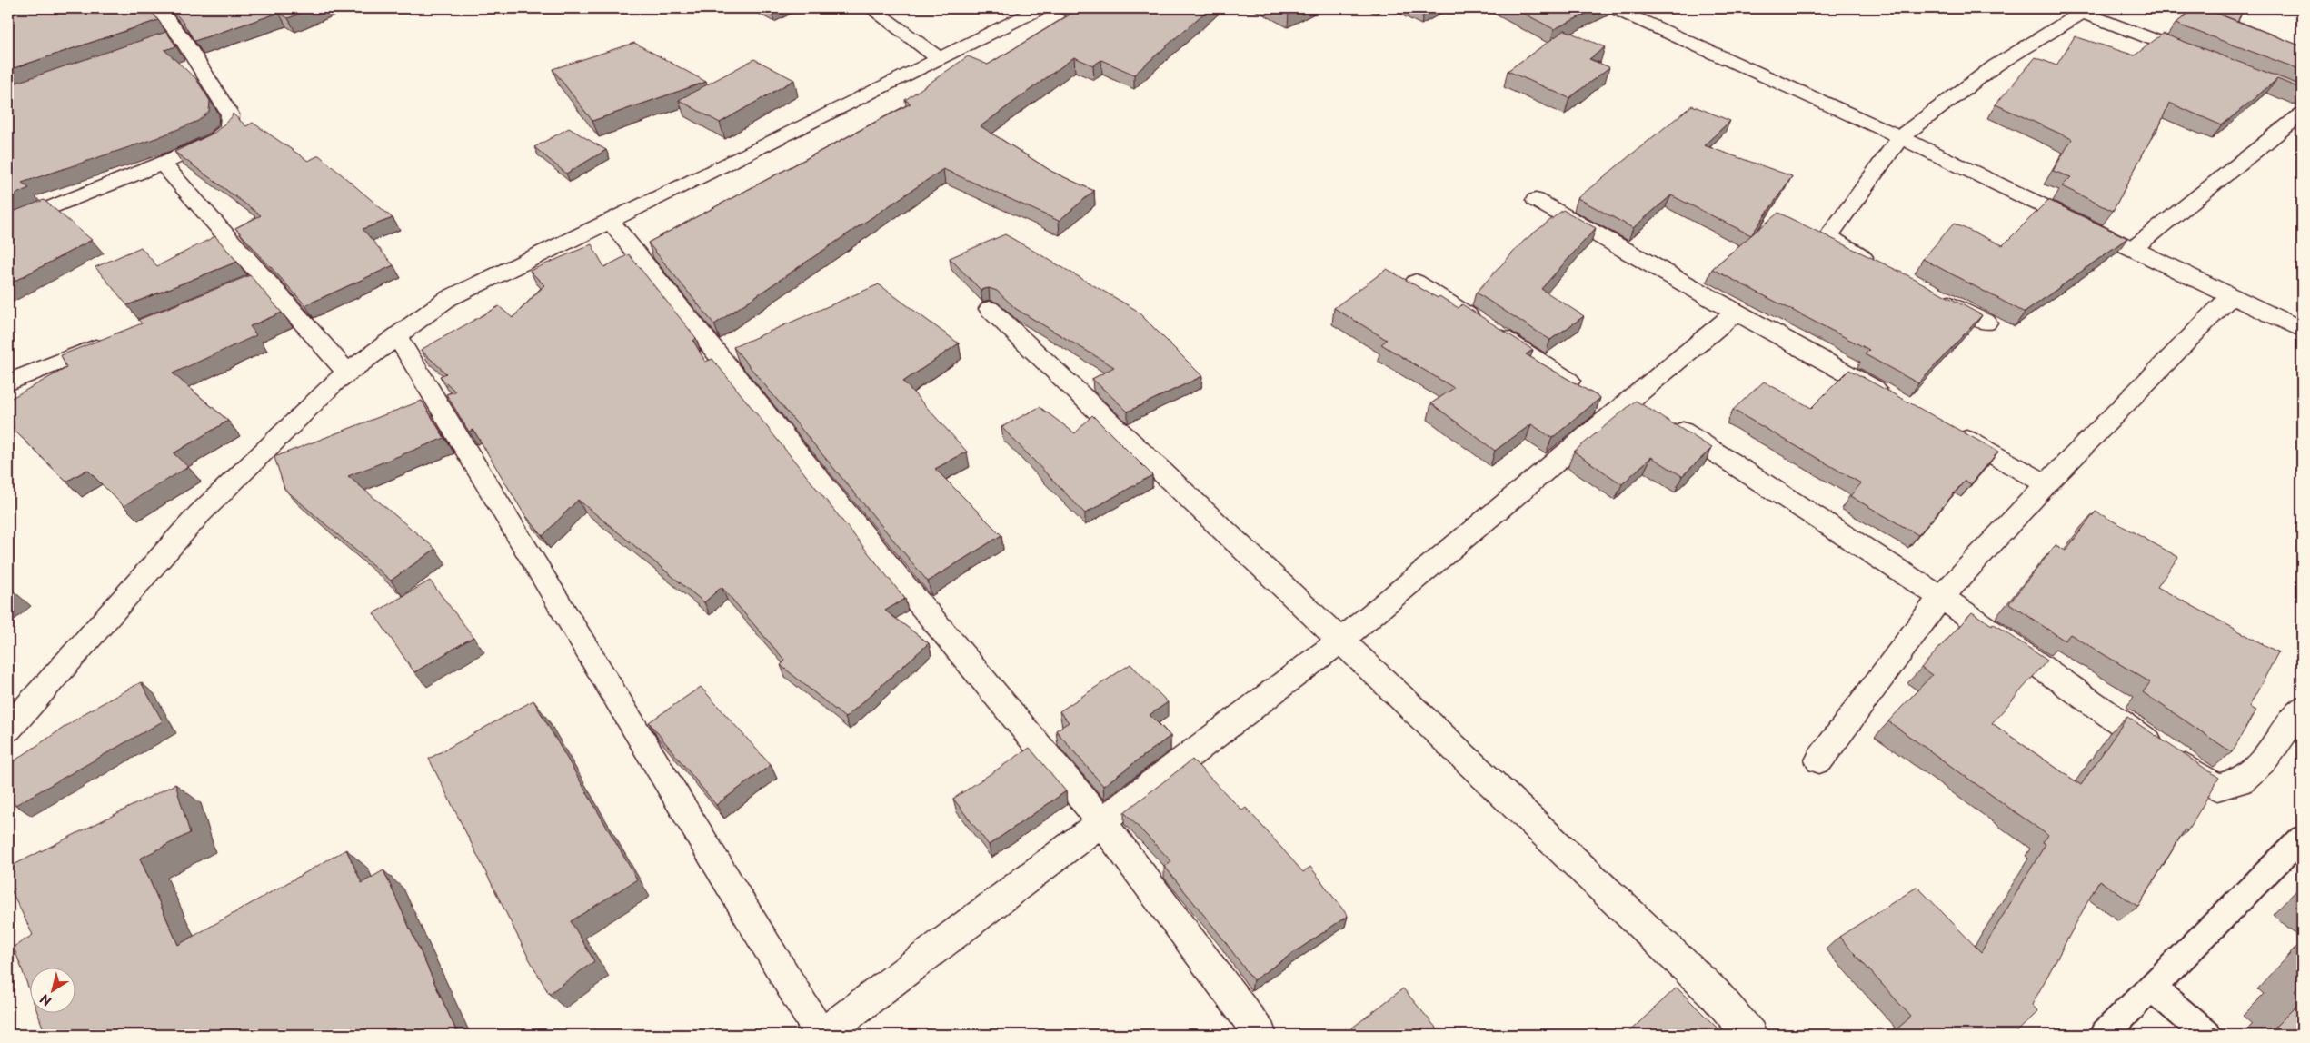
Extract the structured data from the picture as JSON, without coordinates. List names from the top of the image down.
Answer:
{
  "north": "bottom left"
}
